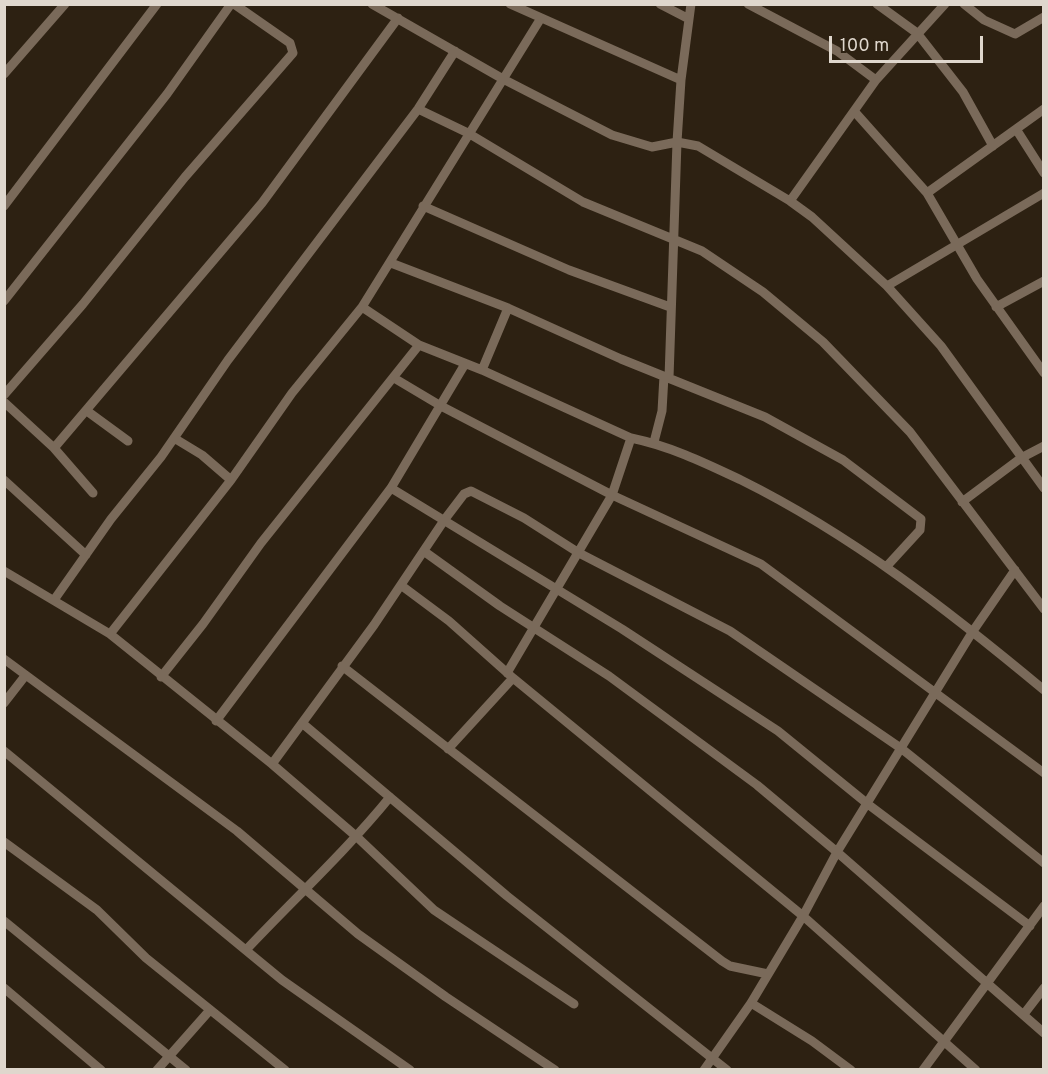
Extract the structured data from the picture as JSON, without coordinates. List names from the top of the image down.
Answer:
{
  "scale_bar": "100 m"
}
